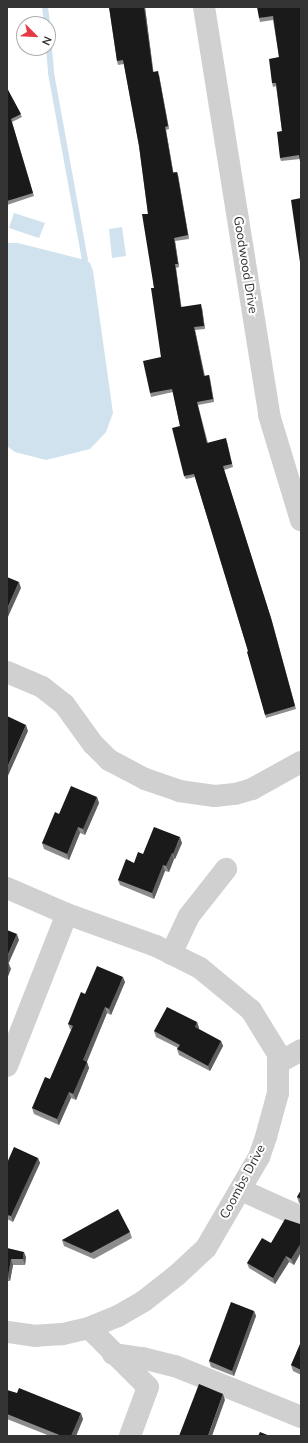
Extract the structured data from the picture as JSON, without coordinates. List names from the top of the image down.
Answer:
{
  "streets": {
    "street": ["Goodwood Drive", "Coombs Drive"]
  },
  "north": "bottom right"
}
